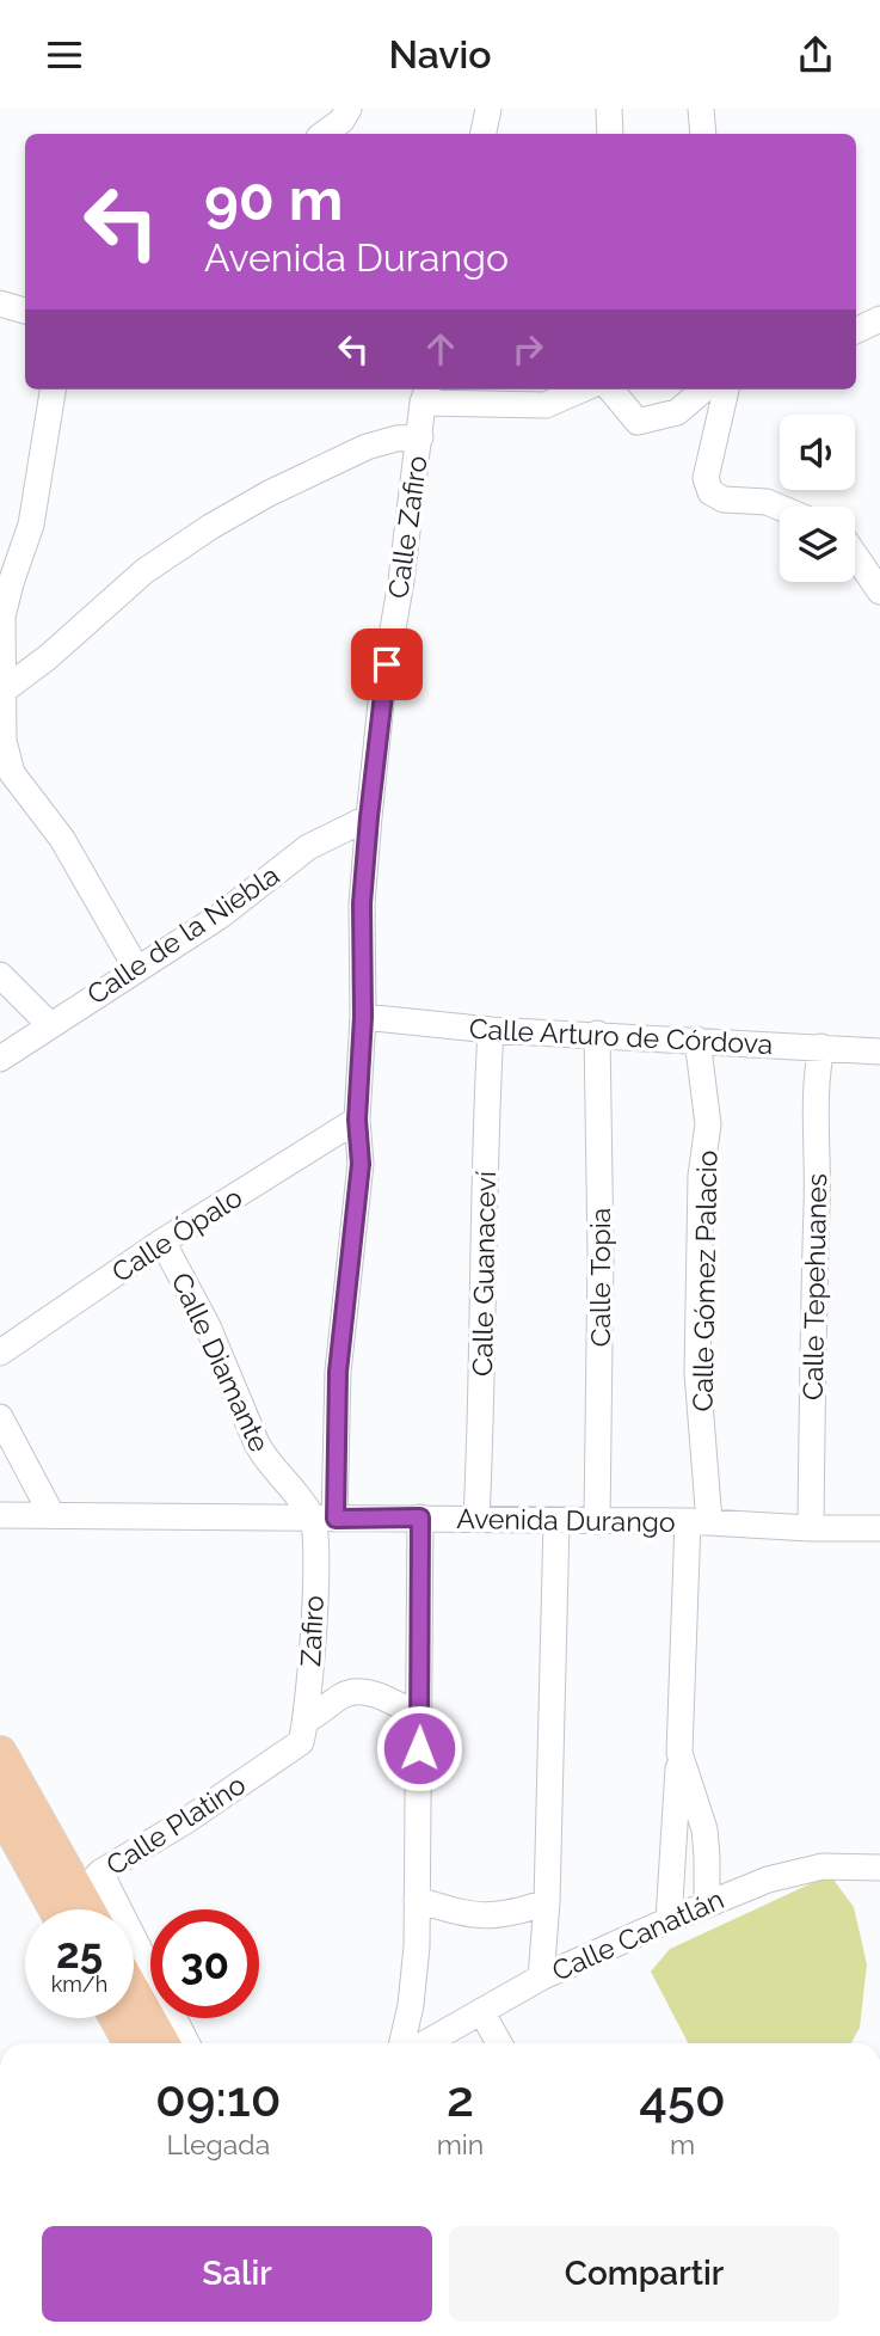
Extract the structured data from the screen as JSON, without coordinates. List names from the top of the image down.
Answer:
{
  "streets": {
    "street": [
      "Calle Zafiro",
      "Calle de la Niebla",
      "Calle Arturo de Córdova",
      "Calle Ópalo",
      "Calle Guanaceví",
      "Calle Topia",
      "Calle Gómez Palacio",
      "Calle Tepehuanes",
      "Calle Diamante",
      "Avenida Durango",
      "Zafiro",
      "Calle Platino",
      "Calle Canatlán"
    ]
  },
  "crossings": [
    ["Calle Zafiro", "Calle de la Niebla"],
    ["Calle Zafiro", "Calle Arturo de Córdova"],
    ["Calle Zafiro", "Calle Ópalo"],
    ["Calle Zafiro", "Calle Diamante"],
    ["Calle Zafiro", "Avenida Durango"],
    ["Calle Zafiro", "Zafiro"],
    ["Calle Arturo de Córdova", "Calle Guanaceví"],
    ["Calle Arturo de Córdova", "Calle Topia"],
    ["Calle Arturo de Córdova", "Calle Gómez Palacio"],
    ["Calle Arturo de Córdova", "Calle Tepehuanes"],
    ["Calle Ópalo", "Calle Diamante"],
    ["Calle Guanaceví", "Avenida Durango"],
    ["Calle Topia", "Avenida Durango"],
    ["Calle Gómez Palacio", "Avenida Durango"],
    ["Calle Gómez Palacio", "Calle Canatlán"],
    ["Calle Tepehuanes", "Avenida Durango"],
    ["Calle Diamante", "Avenida Durango"],
    ["Calle Diamante", "Zafiro"],
    ["Avenida Durango", "Zafiro"],
    ["Zafiro", "Calle Platino"]
  ],
  "page": {
    "header": "Navio",
    "turn": ["90 m", "Avenida Durango"],
    "speed": "25 km/h",
    "limit": "30",
    "eta": [
      "09:10",
      "Llegada",
      "2",
      "min",
      "450",
      "m"
    ],
    "buttons": ["Salir", "Compartir"]
  }
}
